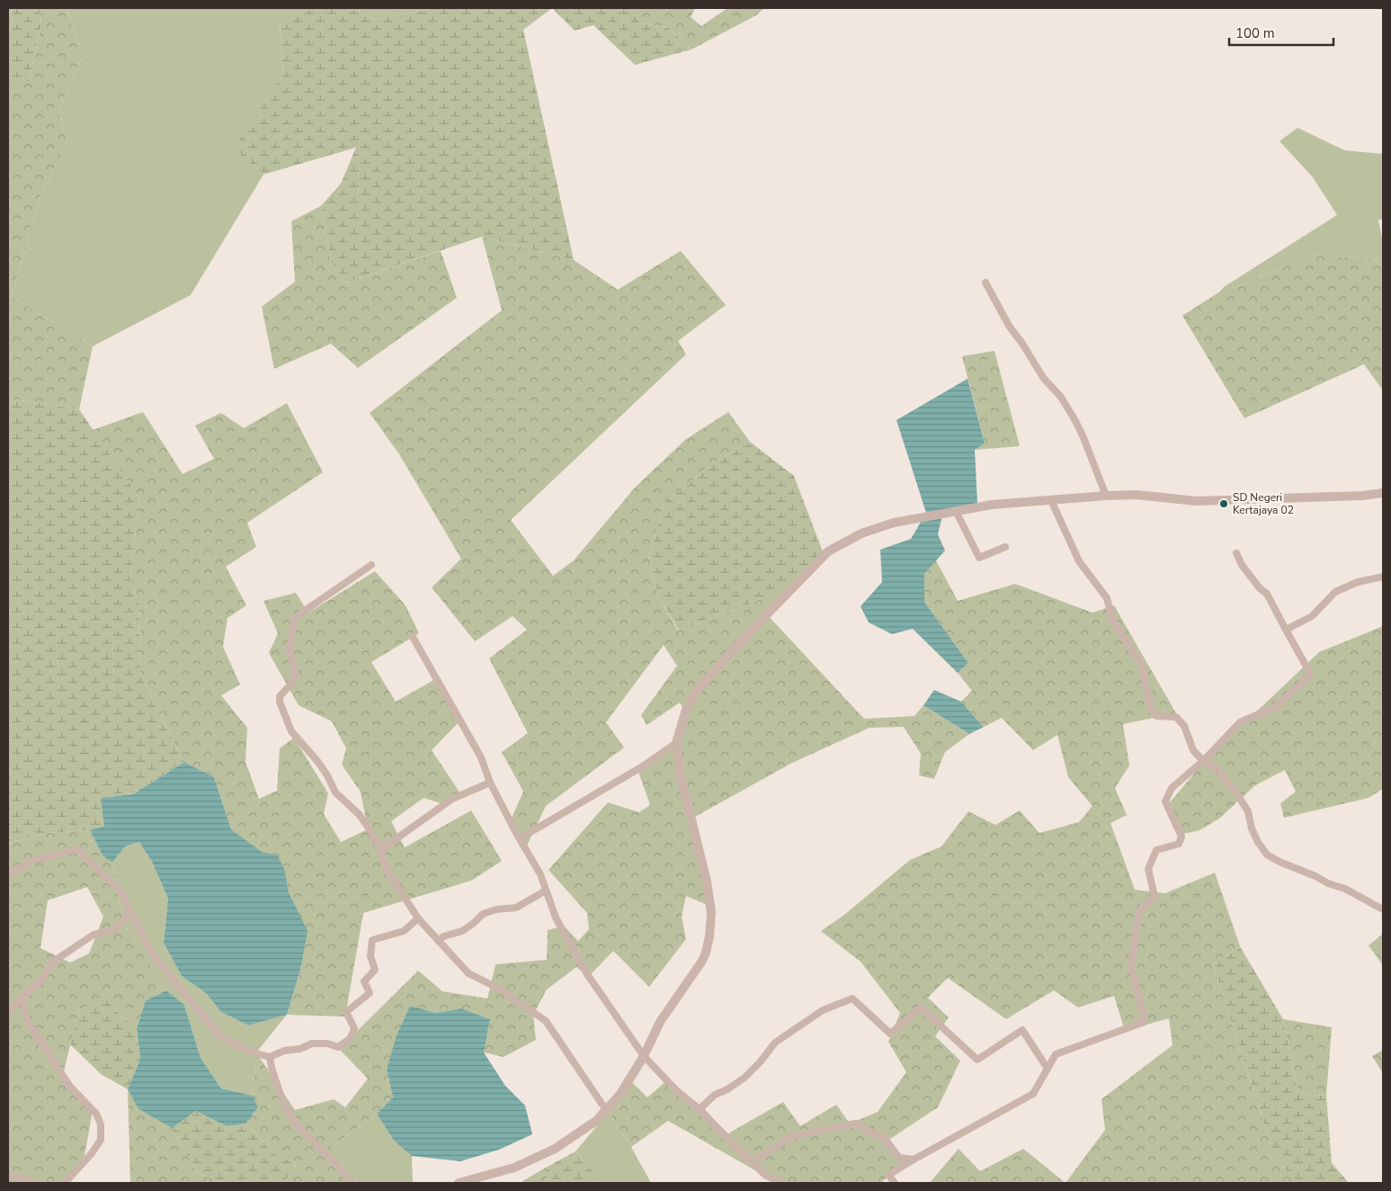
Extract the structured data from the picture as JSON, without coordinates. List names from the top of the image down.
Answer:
{
  "places": ["SD Negeri Kertajaya 02"],
  "scale_bar": "100 m"
}
